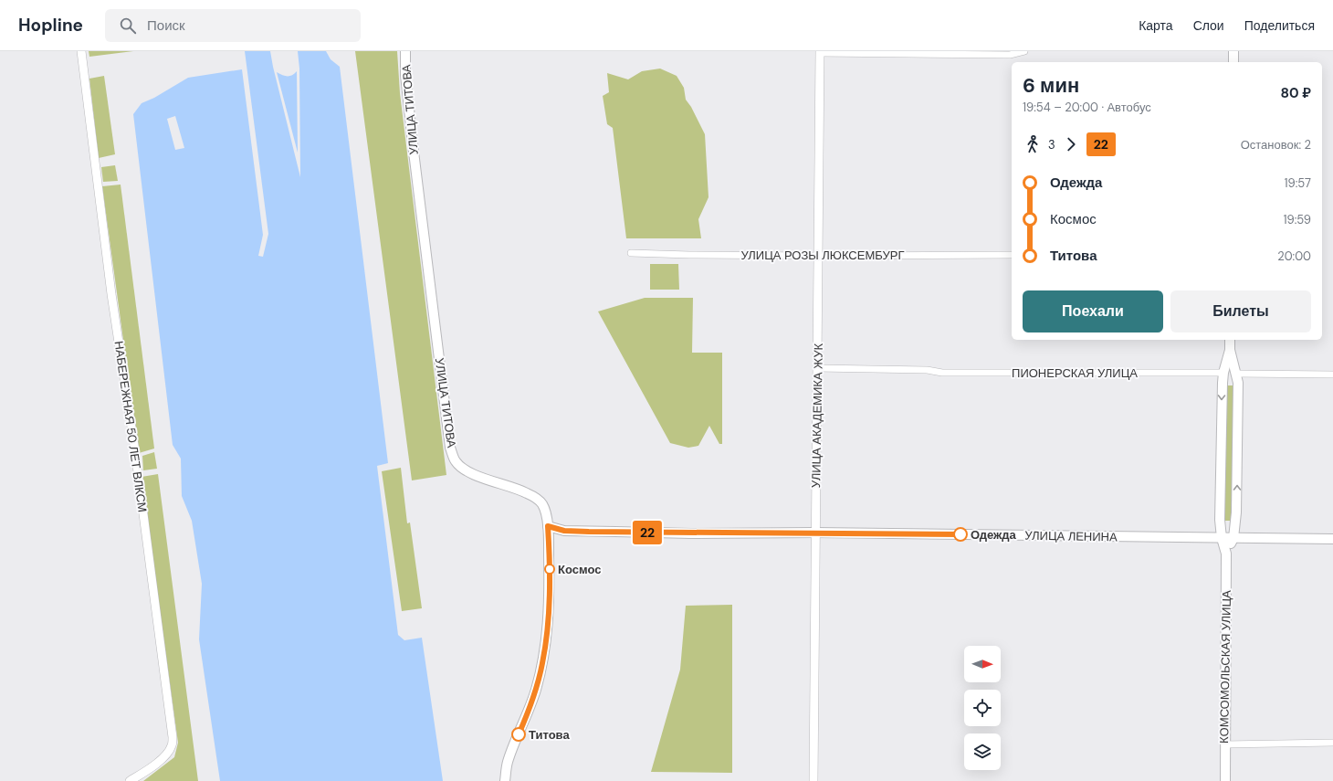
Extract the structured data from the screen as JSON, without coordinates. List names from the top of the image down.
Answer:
{
  "streets": {
    "main road": [
      "УЛИЦА ТИТОВА",
      "ПИОНЕРСКАЯ УЛИЦА",
      "УЛИЦА ЛЕНИНА",
      "КОМСОМОЛЬСКАЯ УЛИЦА"
    ],
    "street": ["УЛИЦА РОЗЫ ЛЮКСЕМБУРГ", "УЛИЦА АКАДЕМИКА ЖУК", "НАБЕРЕЖНАЯ 50 ЛЕТ ВЛКСМ"]
  },
  "crossings": [
    ["УЛИЦА ТИТОВА", "УЛИЦА ЛЕНИНА"],
    ["УЛИЦА РОЗЫ ЛЮКСЕМБУРГ", "УЛИЦА АКАДЕМИКА ЖУК"],
    ["ПИОНЕРСКАЯ УЛИЦА", "УЛИЦА АКАДЕМИКА ЖУК"],
    ["ПИОНЕРСКАЯ УЛИЦА", "КОМСОМОЛЬСКАЯ УЛИЦА"],
    ["УЛИЦА АКАДЕМИКА ЖУК", "УЛИЦА ЛЕНИНА"],
    ["УЛИЦА ЛЕНИНА", "КОМСОМОЛЬСКАЯ УЛИЦА"]
  ],
  "places": ["Одежда", "Космос", "Титова"],
  "lines": ["bus line 22"],
  "north": "right",
  "page": {
    "header": "Hopline",
    "search": "Поиск",
    "nav": ["Карта", "Слои", "Поделиться"],
    "on_map": "22",
    "heading": ["6 мин", "19:54 – 20:00 · Автобус", "80 ₽"],
    "legs": ["3", "22", "Остановок: 2"],
    "list": [
      {
        "name": "Одежда",
        "value": "19:57"
      },
      {
        "name": "Космос",
        "value": "19:59"
      },
      {
        "name": "Титова",
        "value": "20:00"
      }
    ],
    "buttons": ["Поехали", "Билеты"]
  }
}
